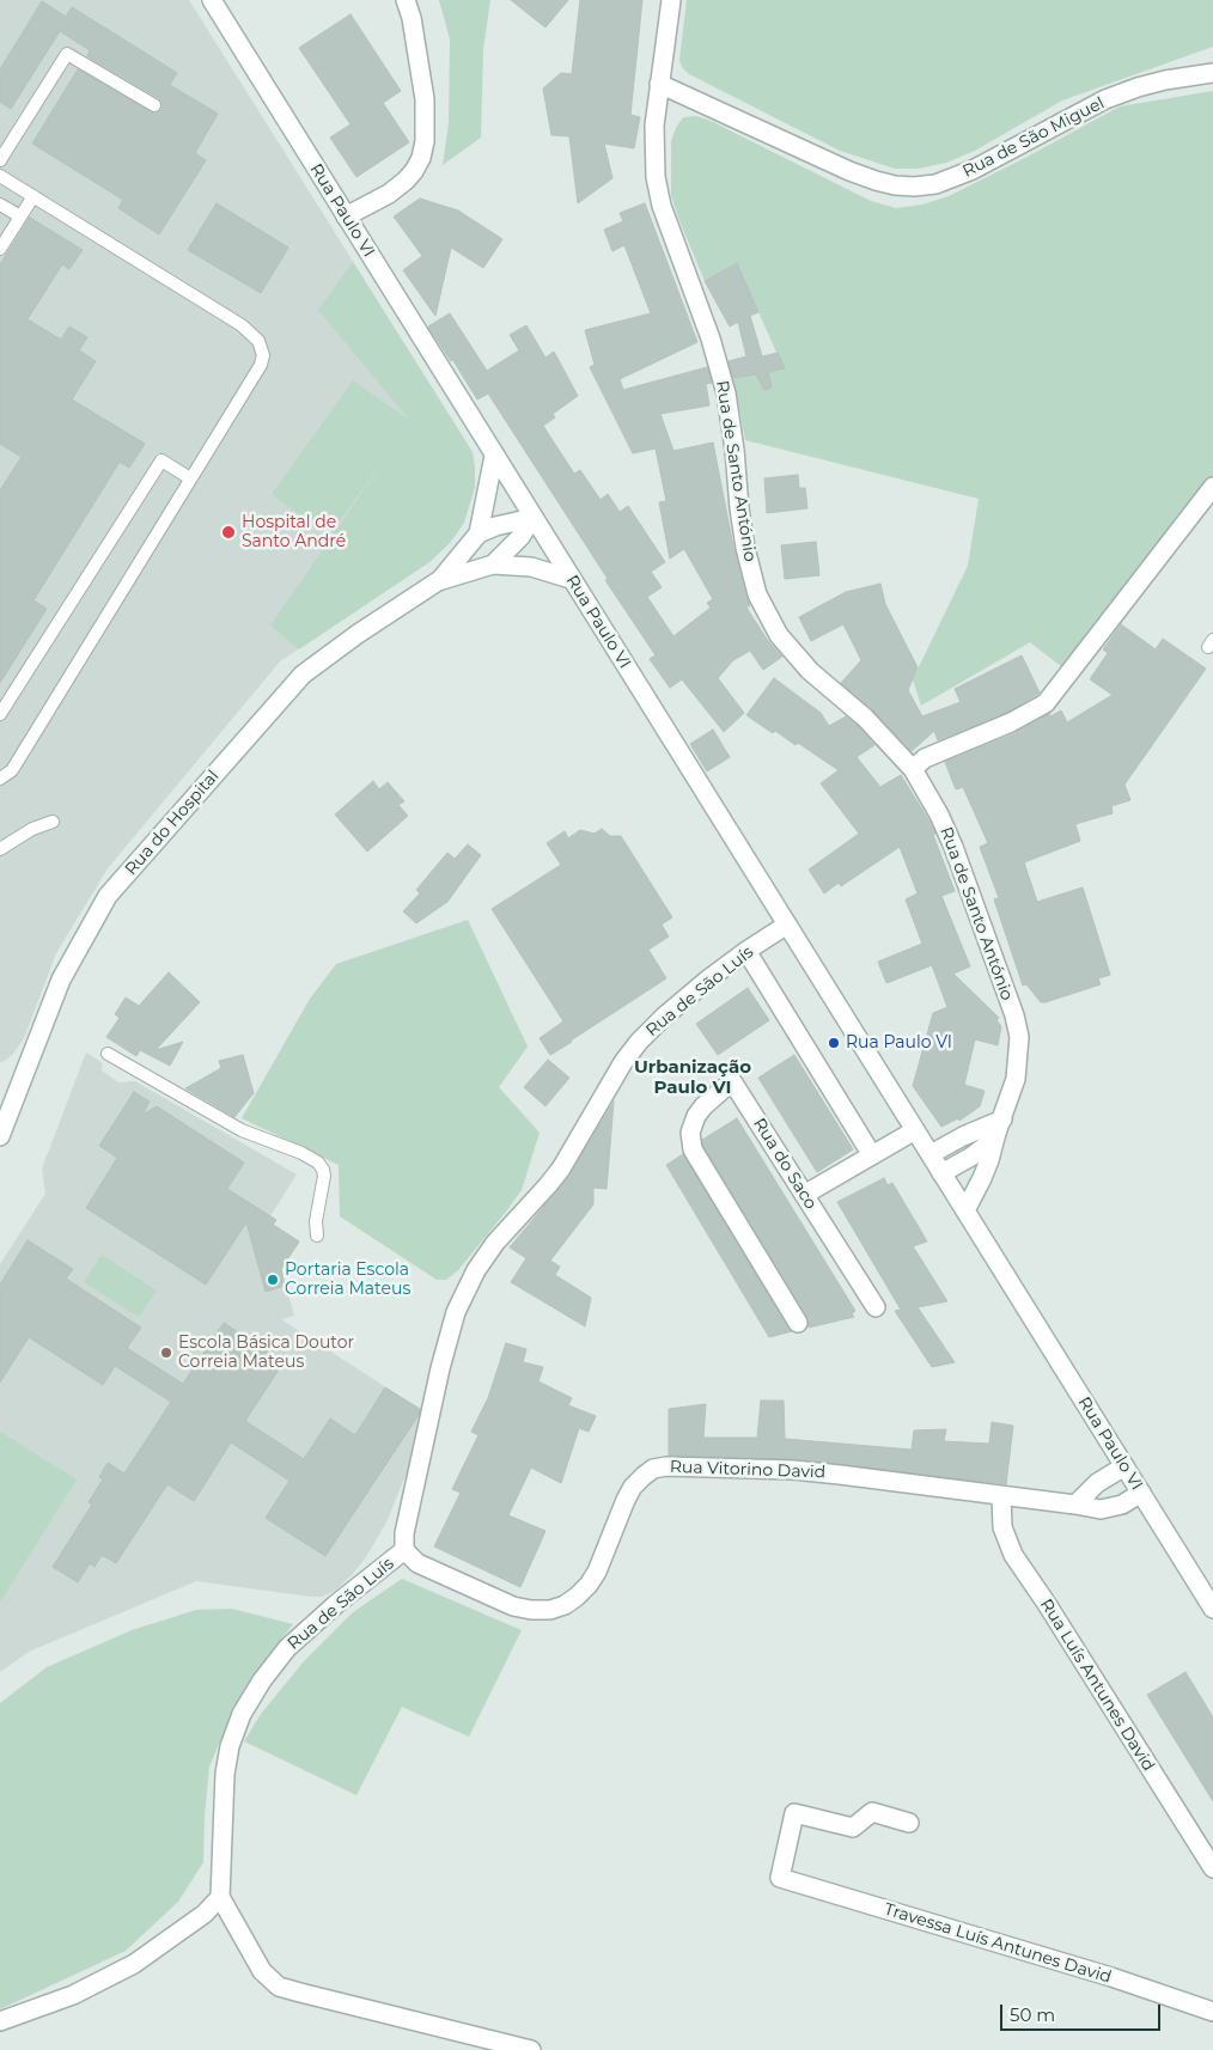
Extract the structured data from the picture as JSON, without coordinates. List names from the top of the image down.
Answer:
{
  "streets": {
    "street": [
      "Rua de São Miguel",
      "Rua Paulo VI",
      "Rua de Santo António",
      "Rua do Hospital",
      "Rua de São Luís",
      "Rua do Saco",
      "Rua Vitorino David",
      "Rua Luís Antunes David",
      "Travessa Luís Antunes David"
    ]
  },
  "crossings": [
    ["Rua de São Miguel", "Rua de Santo António"],
    ["Rua Paulo VI", "Rua de Santo António"],
    ["Rua Paulo VI", "Rua do Hospital"],
    ["Rua Paulo VI", "Rua de São Luís"],
    ["Rua Paulo VI", "Rua Vitorino David"],
    ["Rua de São Luís", "Rua Vitorino David"],
    ["Rua Vitorino David", "Rua Luís Antunes David"]
  ],
  "districts": ["Urbanização Paulo VI"],
  "places": [
    "Hospital de Santo André",
    "Rua Paulo VI",
    "Portaria Escola Correia Mateus",
    "Escola Básica Doutor Correia Mateus"
  ],
  "scale_bar": "50 m"
}
